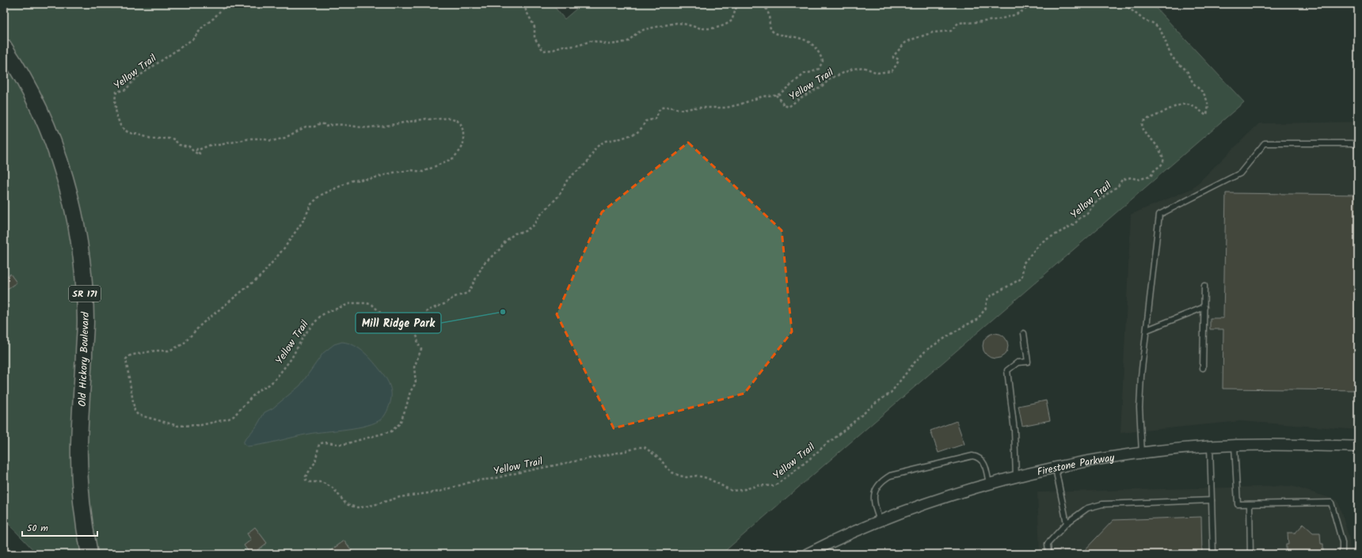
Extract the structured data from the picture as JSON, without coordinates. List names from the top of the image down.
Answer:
{
  "streets": {
    "main road": ["SR 171", "Old Hickory Boulevard"],
    "street": ["Firestone Parkway"],
    "path": ["Yellow Trail"]
  },
  "places": ["Mill Ridge Park"],
  "scale_bar": "50 m"
}
